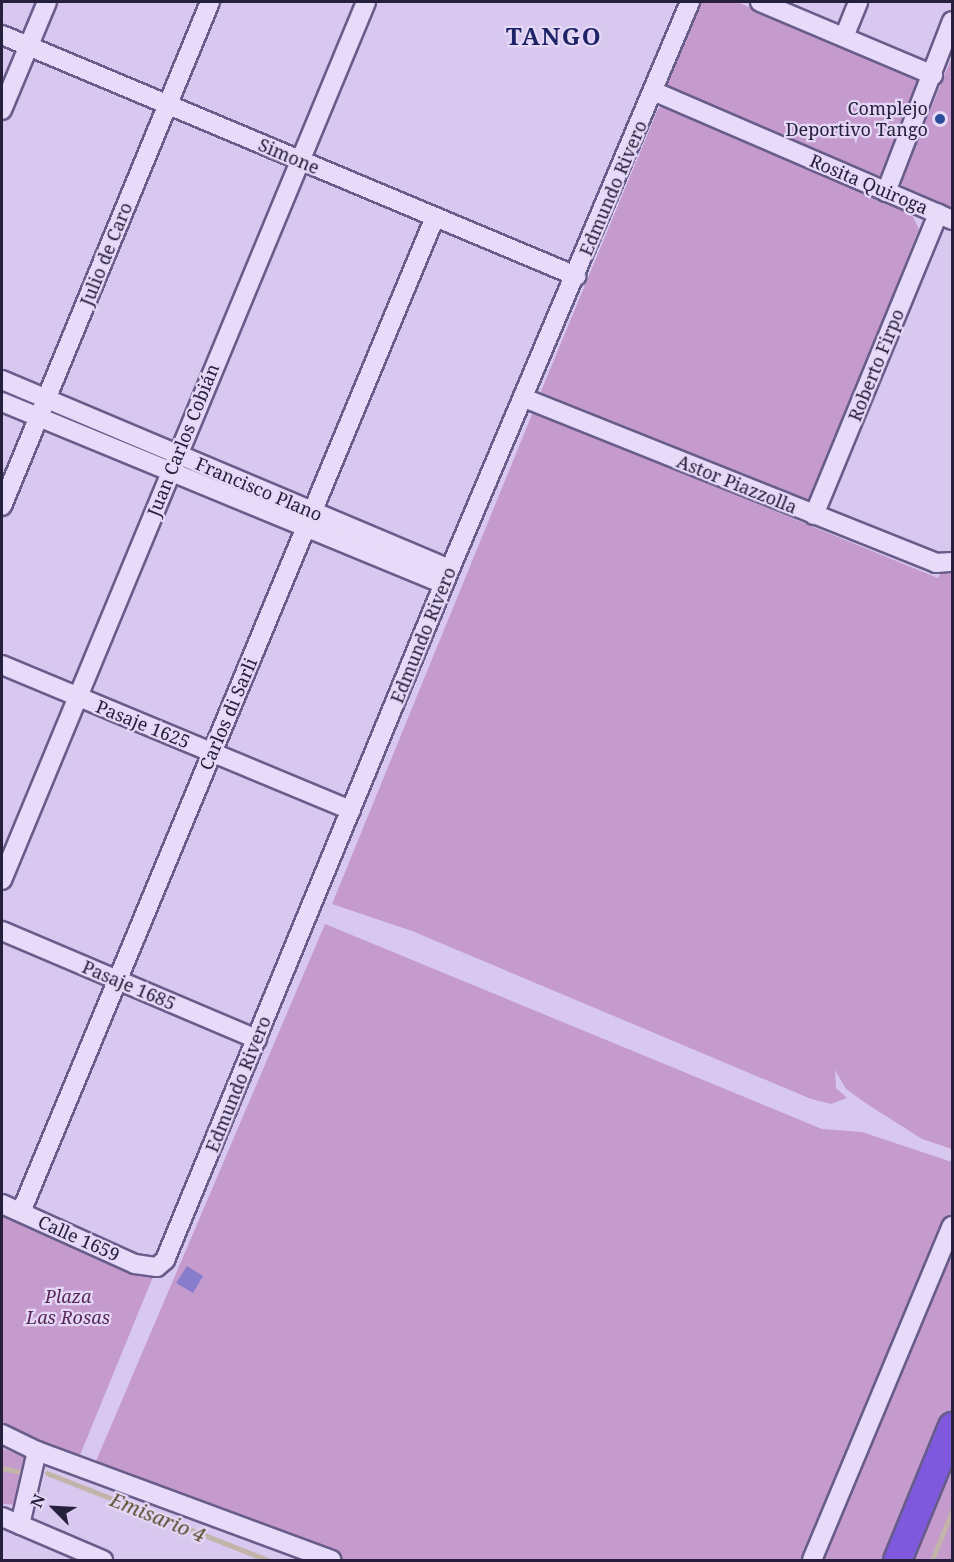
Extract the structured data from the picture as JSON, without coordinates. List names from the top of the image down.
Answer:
{
  "streets": {
    "street": [
      "Simone",
      "Rosita Quiroga",
      "Edmundo Rivero",
      "Julio de Caro",
      "Roberto Firpo",
      "Juan Carlos Cobián",
      "Astor Piazzolla",
      "Francisco Plano",
      "Carlos di Sarli",
      "Pasaje 1625",
      "Pasaje 1685",
      "Calle 1659"
    ]
  },
  "crossings": [
    ["Simone", "Edmundo Rivero"],
    ["Simone", "Julio de Caro"],
    ["Simone", "Juan Carlos Cobián"],
    ["Simone", "Carlos di Sarli"],
    ["Rosita Quiroga", "Edmundo Rivero"],
    ["Rosita Quiroga", "Roberto Firpo"],
    ["Edmundo Rivero", "Astor Piazzolla"],
    ["Edmundo Rivero", "Francisco Plano"],
    ["Edmundo Rivero", "Pasaje 1625"],
    ["Edmundo Rivero", "Pasaje 1685"],
    ["Edmundo Rivero", "Calle 1659"],
    ["Julio de Caro", "Francisco Plano"],
    ["Roberto Firpo", "Astor Piazzolla"],
    ["Juan Carlos Cobián", "Francisco Plano"],
    ["Juan Carlos Cobián", "Pasaje 1625"],
    ["Francisco Plano", "Carlos di Sarli"],
    ["Carlos di Sarli", "Pasaje 1625"],
    ["Carlos di Sarli", "Pasaje 1685"],
    ["Carlos di Sarli", "Calle 1659"]
  ],
  "districts": ["TANGO"],
  "water": ["Emisario 4"],
  "parks": ["Plaza Las Rosas"],
  "places": ["Complejo Deportivo Tango"],
  "north": "top left"
}
